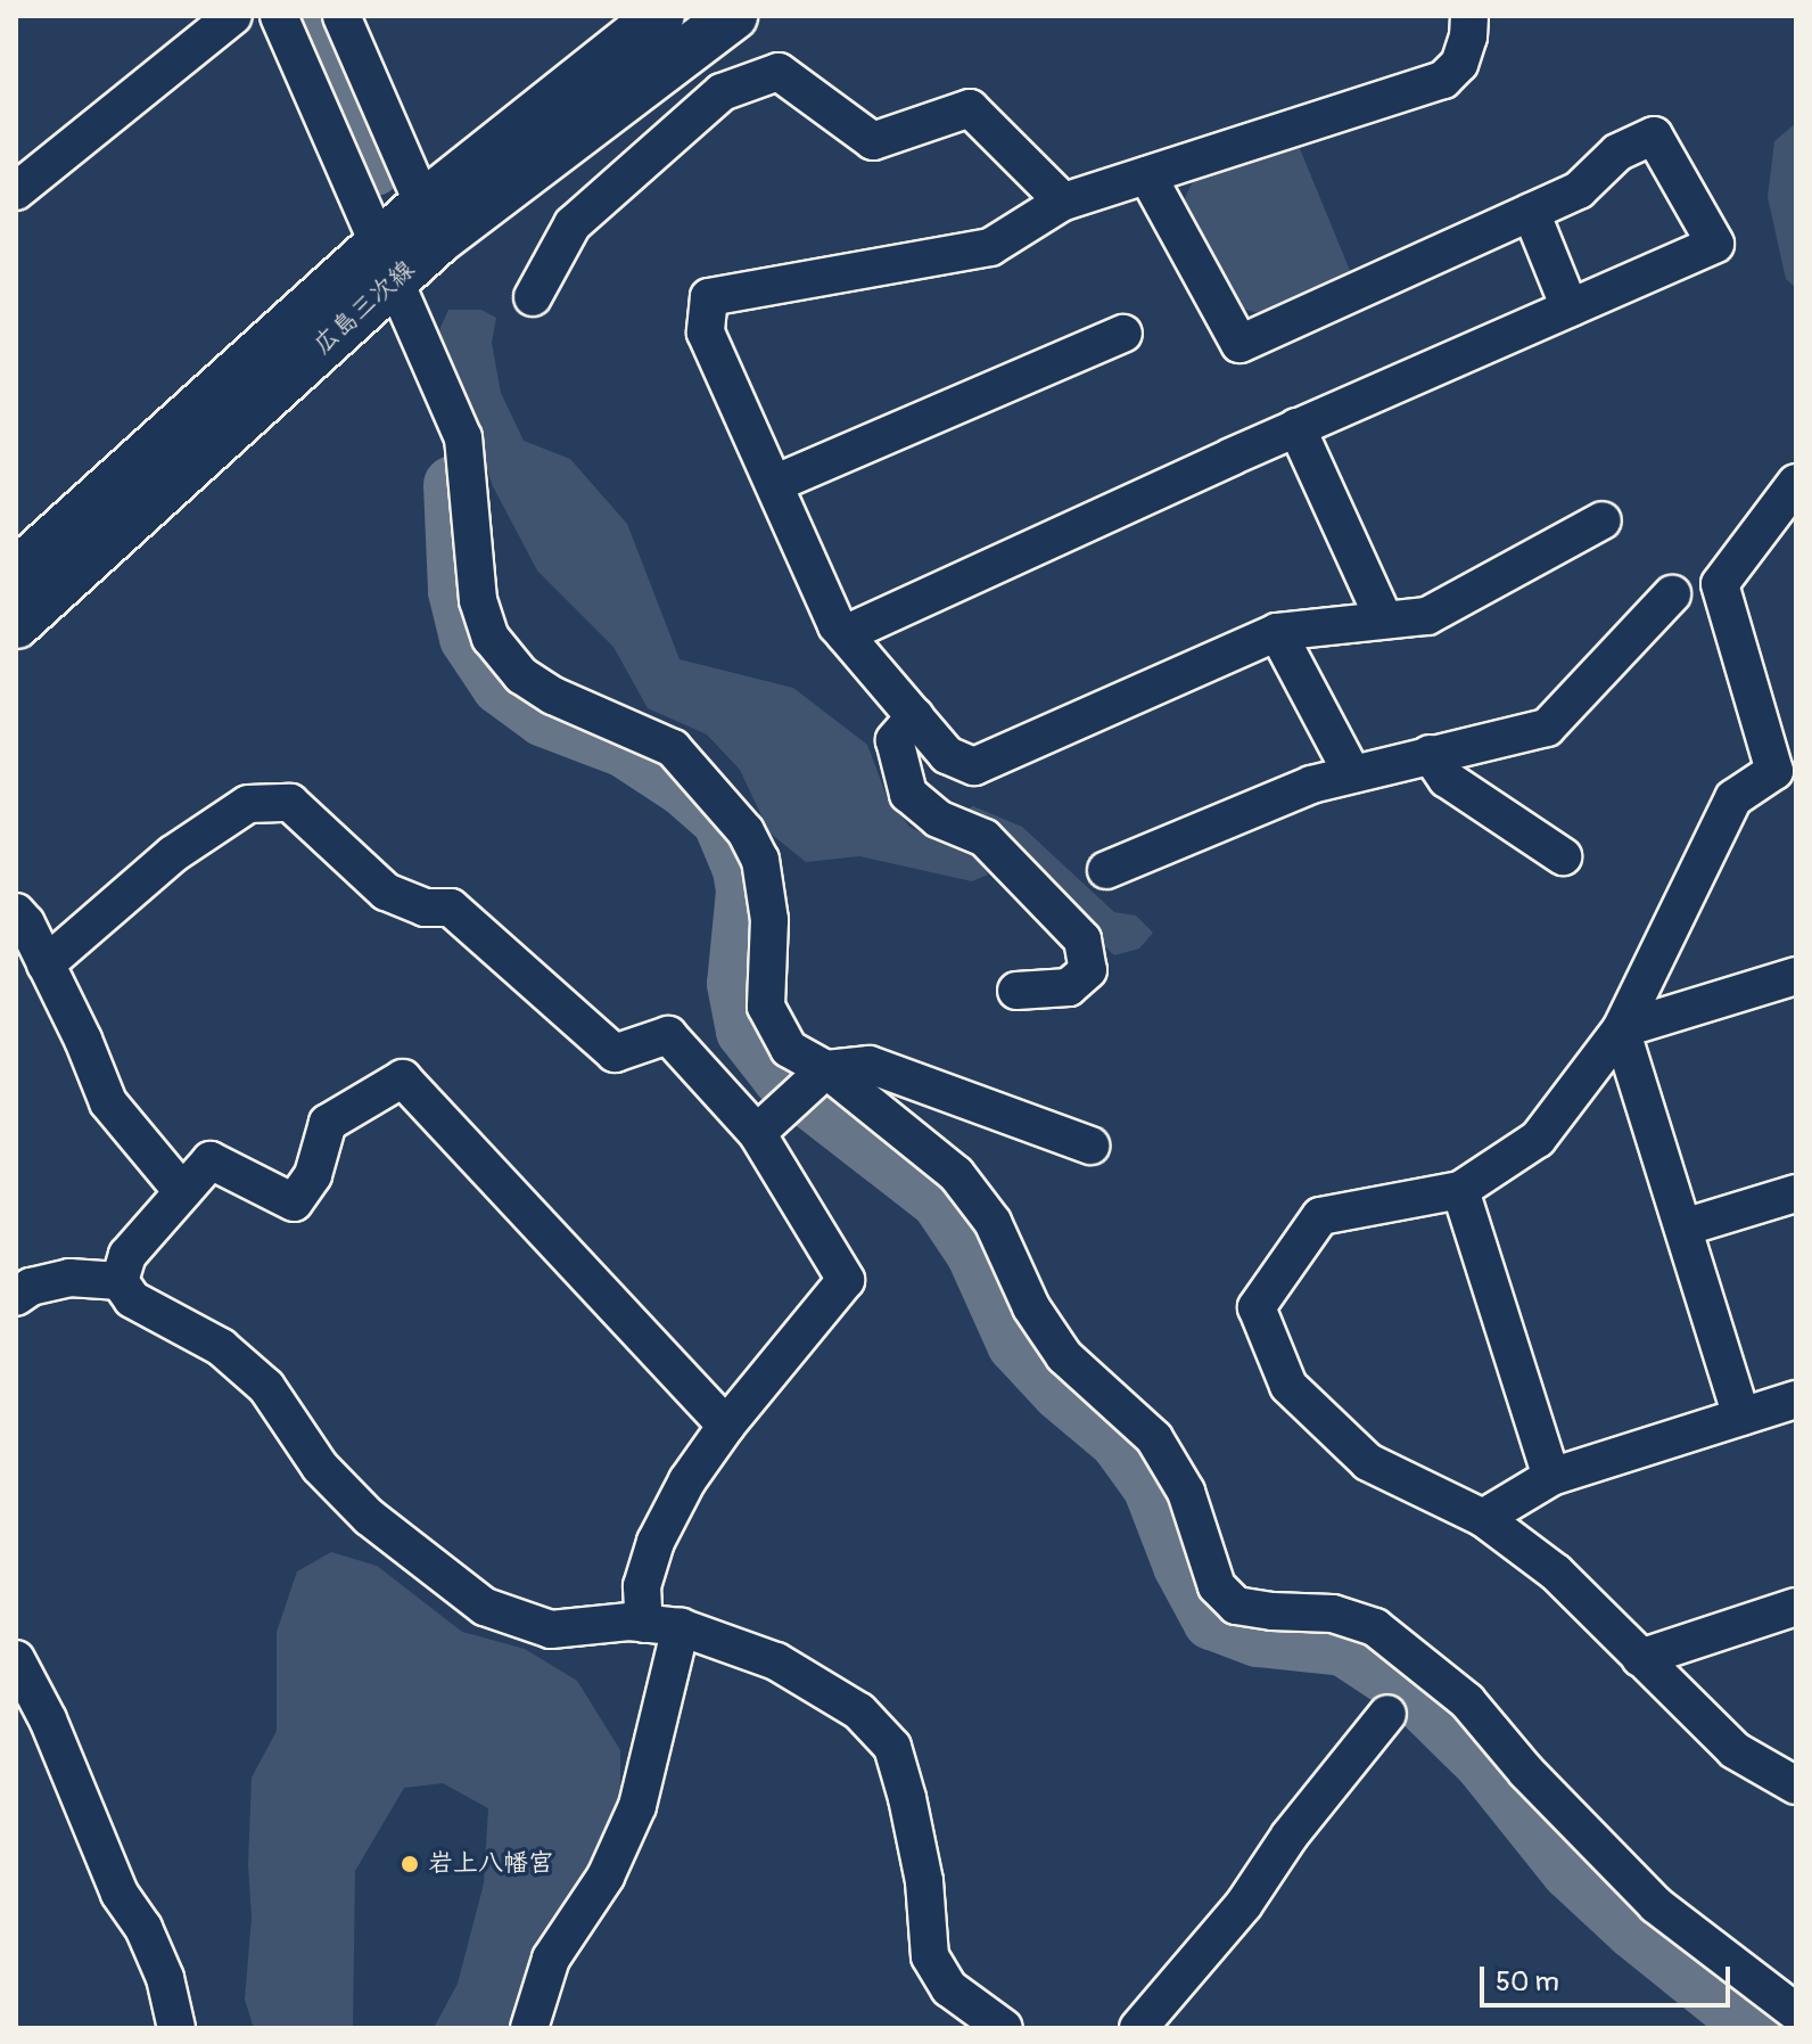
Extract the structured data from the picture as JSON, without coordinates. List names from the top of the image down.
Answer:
{
  "streets": {
    "main road": ["広島三次線"]
  },
  "places": ["岩上八幡宮"],
  "scale_bar": "50 m"
}
